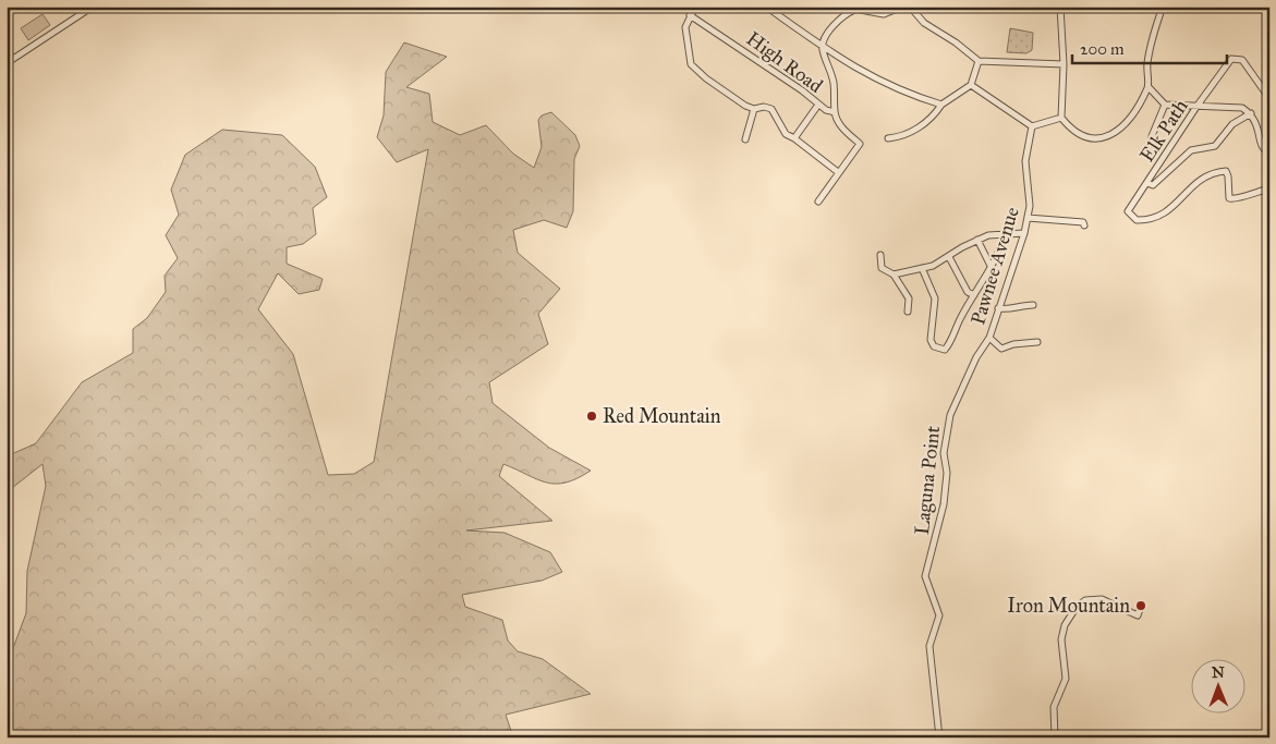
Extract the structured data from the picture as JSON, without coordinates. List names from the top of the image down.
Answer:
{
  "streets": {
    "street": [
      "High Road",
      "Elk Path",
      "Pawnee Avenue",
      "Laguna Point"
    ]
  },
  "crossings": [
    ["Pawnee Avenue", "Laguna Point"]
  ],
  "places": ["Red Mountain", "Iron Mountain"],
  "scale_bar": "200 m",
  "north": "top"
}
